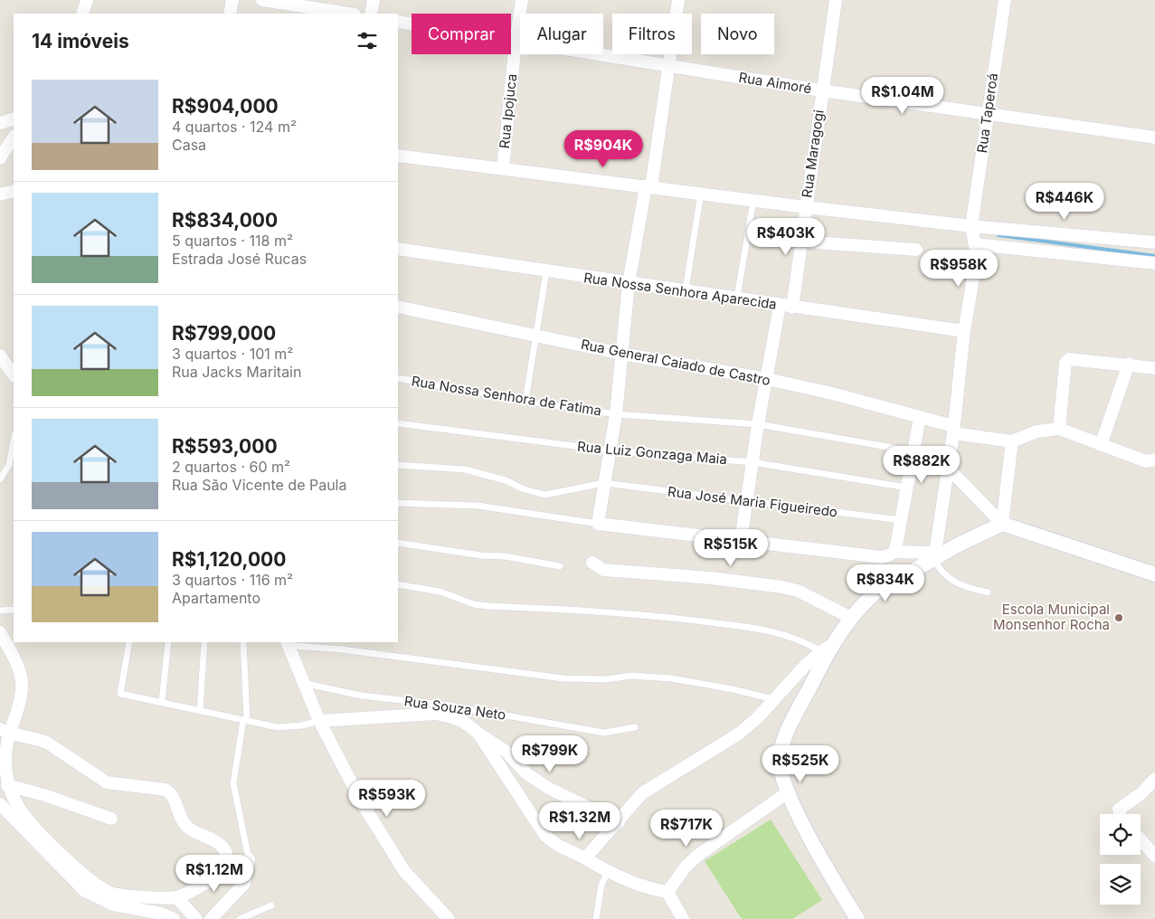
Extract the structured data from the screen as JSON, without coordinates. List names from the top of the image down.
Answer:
{
  "streets": {
    "street": [
      "Rua Aimoré",
      "Rua Ipojuca",
      "Rua Taperoá",
      "Rua Maragogi",
      "Rua Nossa Senhora Aparecida",
      "Rua General Caiado de Castro"
    ],
    "lane": [
      "Rua Nossa Senhora de Fatima",
      "Rua Luiz Gonzaga Maia",
      "Rua José Maria Figueiredo",
      "Rua Souza Neto"
    ]
  },
  "crossings": [
    ["Rua Aimoré", "Rua Ipojuca"],
    ["Rua Aimoré", "Rua Taperoá"],
    ["Rua Aimoré", "Rua Maragogi"],
    ["Rua Taperoá", "Rua Nossa Senhora Aparecida"],
    ["Rua Taperoá", "Rua General Caiado de Castro"],
    ["Rua Maragogi", "Rua Nossa Senhora Aparecida"],
    ["Rua Maragogi", "Rua General Caiado de Castro"],
    ["Rua Maragogi", "Rua Nossa Senhora de Fatima"],
    ["Rua Maragogi", "Rua Luiz Gonzaga Maia"],
    ["Rua Maragogi", "Rua José Maria Figueiredo"]
  ],
  "places": ["Escola Municipal Monsenhor Rocha"],
  "page": {
    "chip": [
      "Comprar",
      "Alugar",
      "Filtros",
      "Novo"
    ],
    "heading": "14 imóveis",
    "list": [
      {
        "name": "R$904,000",
        "note": "4 quartos · 124 m² · Casa"
      },
      {
        "name": "R$834,000",
        "note": "5 quartos · 118 m² · Estrada José Rucas"
      },
      {
        "name": "R$799,000",
        "note": "3 quartos · 101 m² · Rua Jacks Maritain"
      },
      {
        "name": "R$593,000",
        "note": "2 quartos · 60 m² · Rua São Vicente de Paula"
      },
      {
        "name": "R$1,120,000",
        "note": "3 quartos · 116 m² · Apartamento"
      }
    ],
    "price": [
      "R$1.04M",
      "R$904K",
      "R$446K",
      "R$403K",
      "R$958K",
      "R$882K",
      "R$515K",
      "R$834K",
      "R$799K",
      "R$525K",
      "R$593K",
      "R$1.32M",
      "R$717K",
      "R$1.12M"
    ]
  }
}
